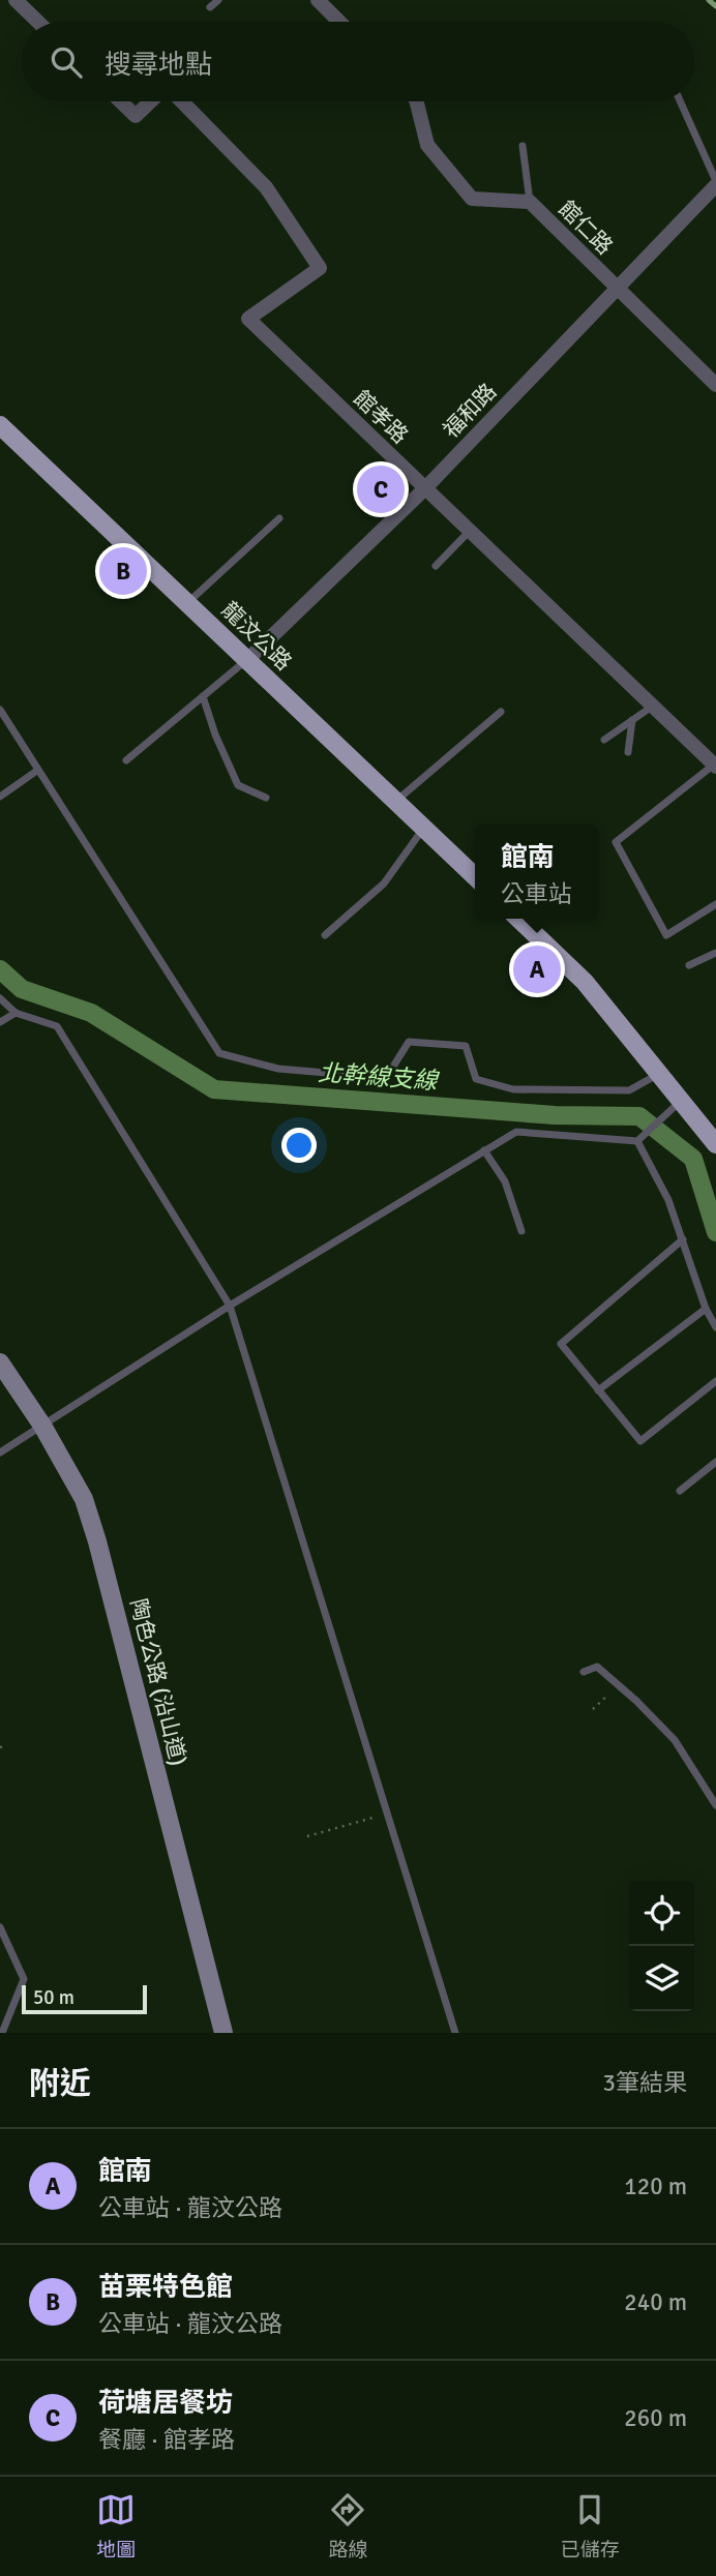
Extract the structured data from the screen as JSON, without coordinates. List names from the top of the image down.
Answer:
{
  "streets": {
    "main road": ["龍汶公路", "陶色公路 (沿山道)"],
    "street": ["館仁路", "福和路", "館孝路"]
  },
  "crossings": [
    ["館仁路", "福和路"],
    ["福和路", "館孝路"],
    ["福和路", "龍汶公路"]
  ],
  "water": ["北幹線支線"],
  "scale_bar": "50 m",
  "page": {
    "search": "搜尋地點",
    "pins": ["C", "B", "A"],
    "popup": ["館南", "公車站"],
    "scale": "50 m",
    "heading": ["附近", "3筆結果"],
    "list": [
      {
        "mark": "A",
        "name": "館南",
        "note": "公車站 · 龍汶公路",
        "value": "120 m"
      },
      {
        "mark": "B",
        "name": "苗栗特色館",
        "note": "公車站 · 龍汶公路",
        "value": "240 m"
      },
      {
        "mark": "C",
        "name": "荷塘居餐坊",
        "note": "餐廳 · 館孝路",
        "value": "260 m"
      }
    ],
    "nav": ["地圖", "路線", "已儲存"]
  }
}
